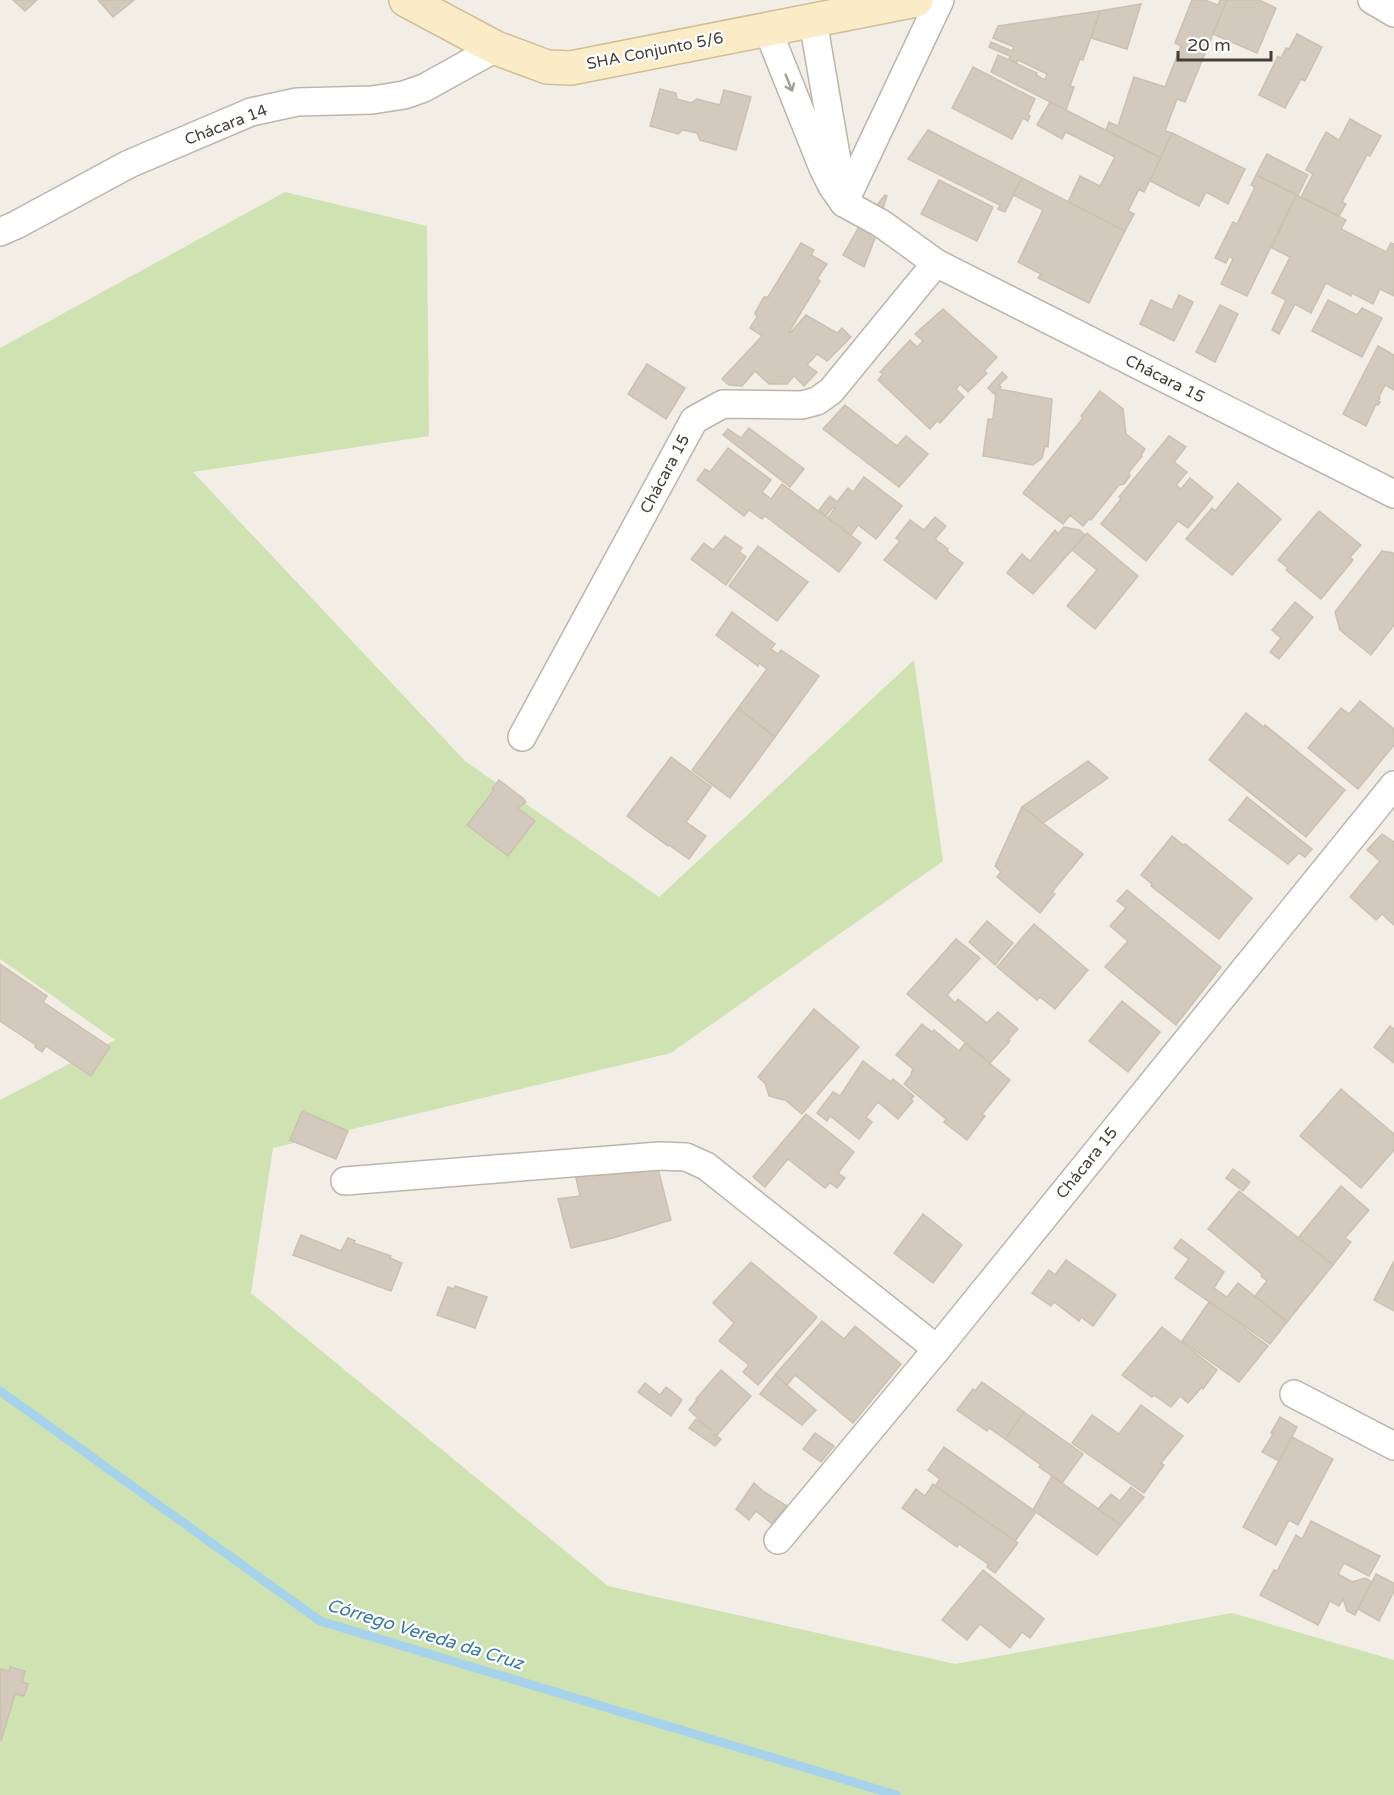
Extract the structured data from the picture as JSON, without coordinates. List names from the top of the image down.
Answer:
{
  "streets": {
    "street": ["SHA Conjunto 5/6", "Chácara 14", "Chácara 15"]
  },
  "crossings": [
    ["SHA Conjunto 5/6", "Chácara 14"],
    ["SHA Conjunto 5/6", "Chácara 15"]
  ],
  "water": ["Córrego Vereda da Cruz"],
  "scale_bar": "20 m"
}
